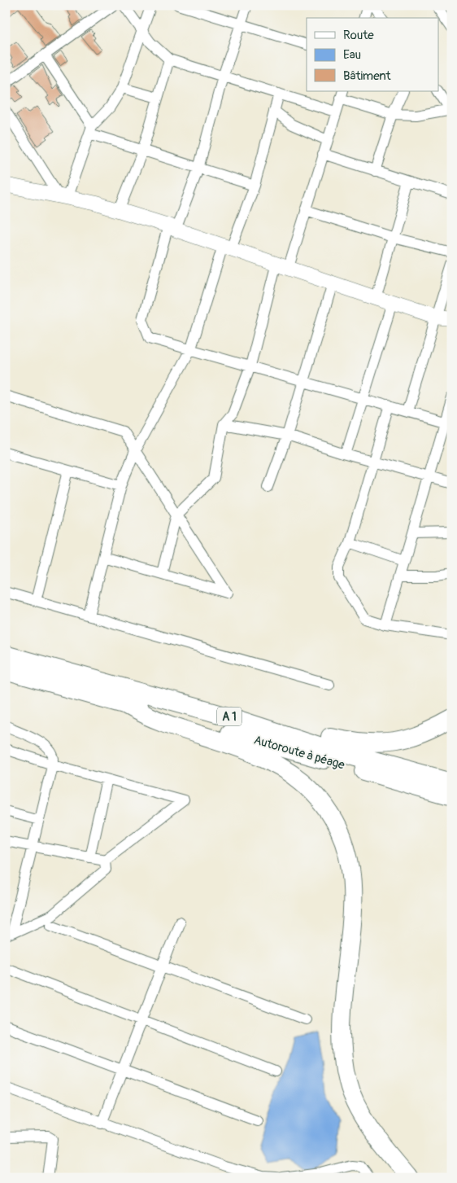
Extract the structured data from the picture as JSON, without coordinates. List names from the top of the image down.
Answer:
{
  "streets": {
    "highway": ["A 1", "Autoroute à péage"]
  },
  "legend": ["Route", "Eau", "Bâtiment"]
}
